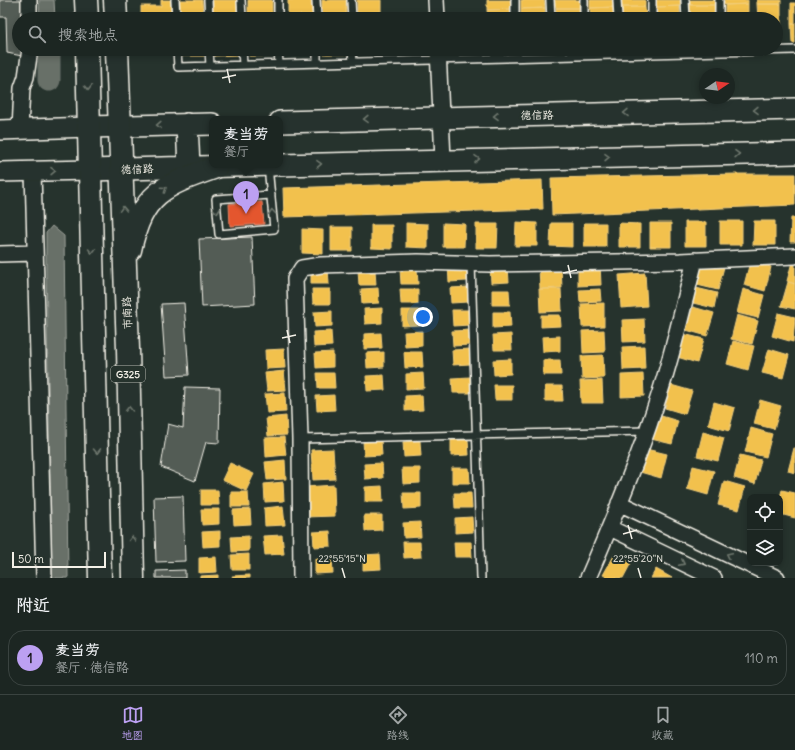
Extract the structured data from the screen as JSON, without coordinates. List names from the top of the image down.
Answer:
{
  "streets": {
    "highway": ["市南路", "G325"],
    "main road": ["德信路"]
  },
  "crossings": [
    ["德信路", "市南路"],
    ["德信路", "G325"]
  ],
  "scale_bar": "50 m",
  "north": "right",
  "page": {
    "search": "搜索地点",
    "popup": ["麦当劳", "餐厅"],
    "pins": "1",
    "scale": "50 m",
    "heading": "附近",
    "list": [
      {
        "mark": "1",
        "name": "麦当劳",
        "note": "餐厅 · 德信路",
        "value": "110 m"
      }
    ],
    "nav": ["地图", "路线", "收藏"]
  },
  "coordinates": ["22°55'15\"N", "22°55'20\"N"]
}
